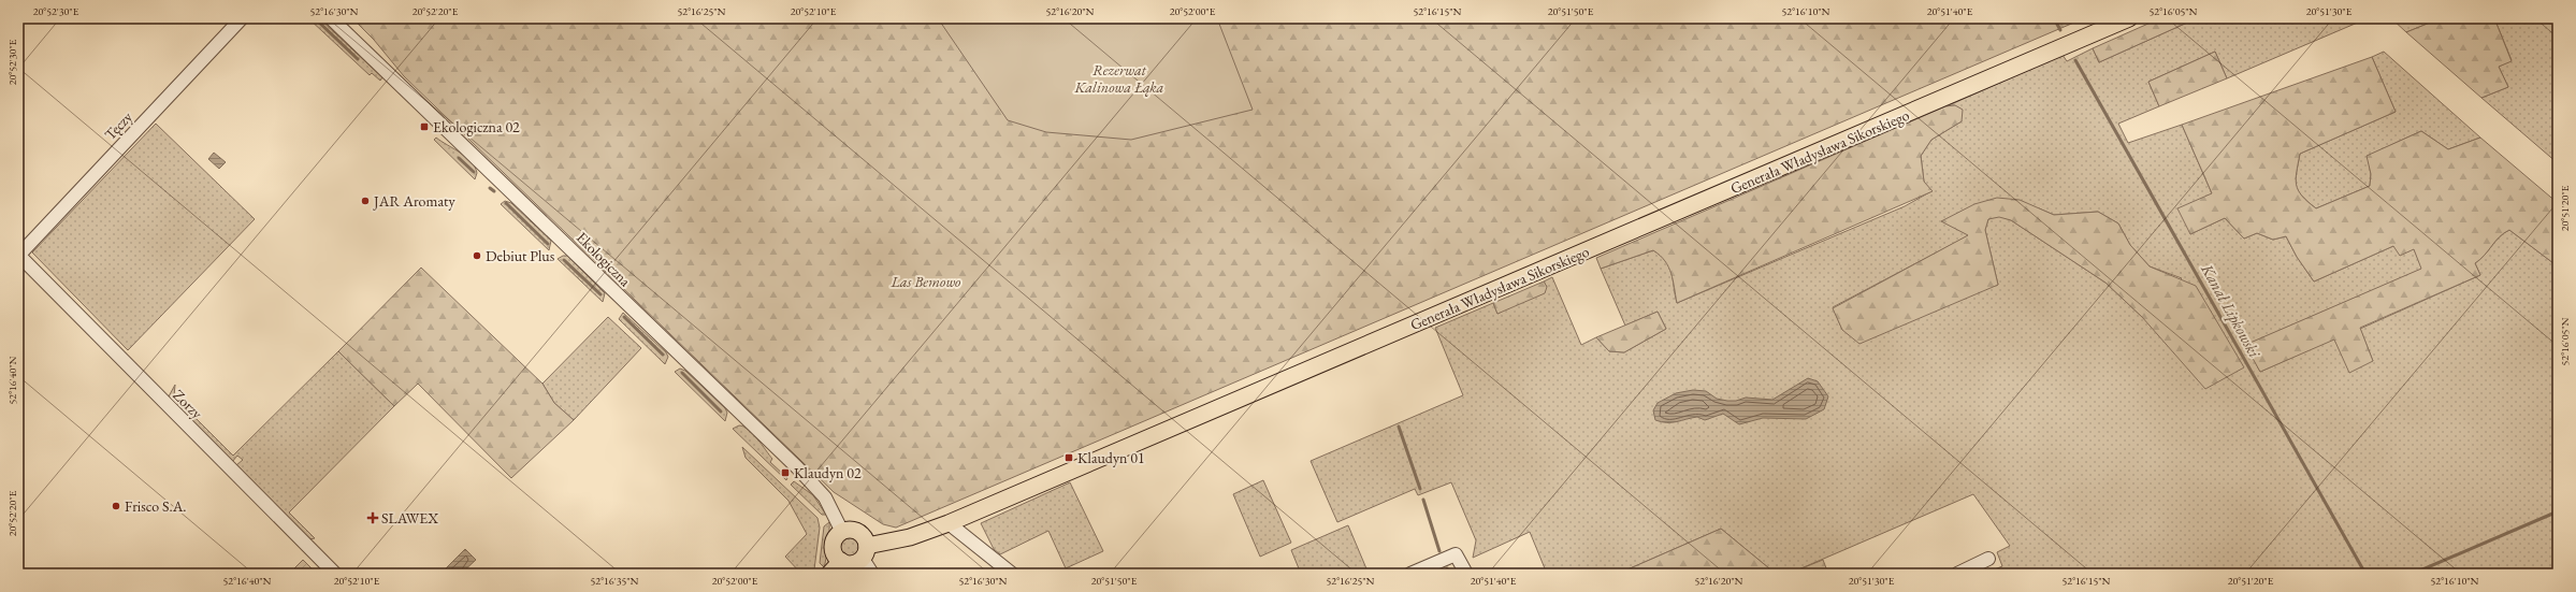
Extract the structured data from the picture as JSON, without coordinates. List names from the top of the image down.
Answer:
{
  "streets": {
    "main road": ["Generała Władysława Sikorskiego"],
    "street": ["Tęczy", "Ekologiczna", "Zorzy"]
  },
  "crossings": [
    ["Tęczy", "Zorzy"],
    ["Generała Władysława Sikorskiego", "Ekologiczna"]
  ],
  "water": ["Kanał Lipkowski"],
  "parks": ["Rezerwat Kalinowa Łąka", "Las Bemowo"],
  "places": {
    "transit": ["Ekologiczna 02", "Klaudyn 01", "Klaudyn 02"],
    "other": ["JAR Aromaty", "Debiut Plus", "Frisco S.A."],
    "health": ["SLAWEX"]
  },
  "coordinates": [
    "20°52'30\"E",
    "52°16'30\"N",
    "20°52'20\"E",
    "52°16'25\"N",
    "20°52'10\"E",
    "52°16'20\"N",
    "20°52'00\"E",
    "52°16'15\"N",
    "20°51'50\"E",
    "52°16'10\"N",
    "20°51'40\"E",
    "52°16'05\"N",
    "20°51'30\"E",
    "20°51'20\"E",
    "52°16'40\"N",
    "52°16'35\"N"
  ]
}
